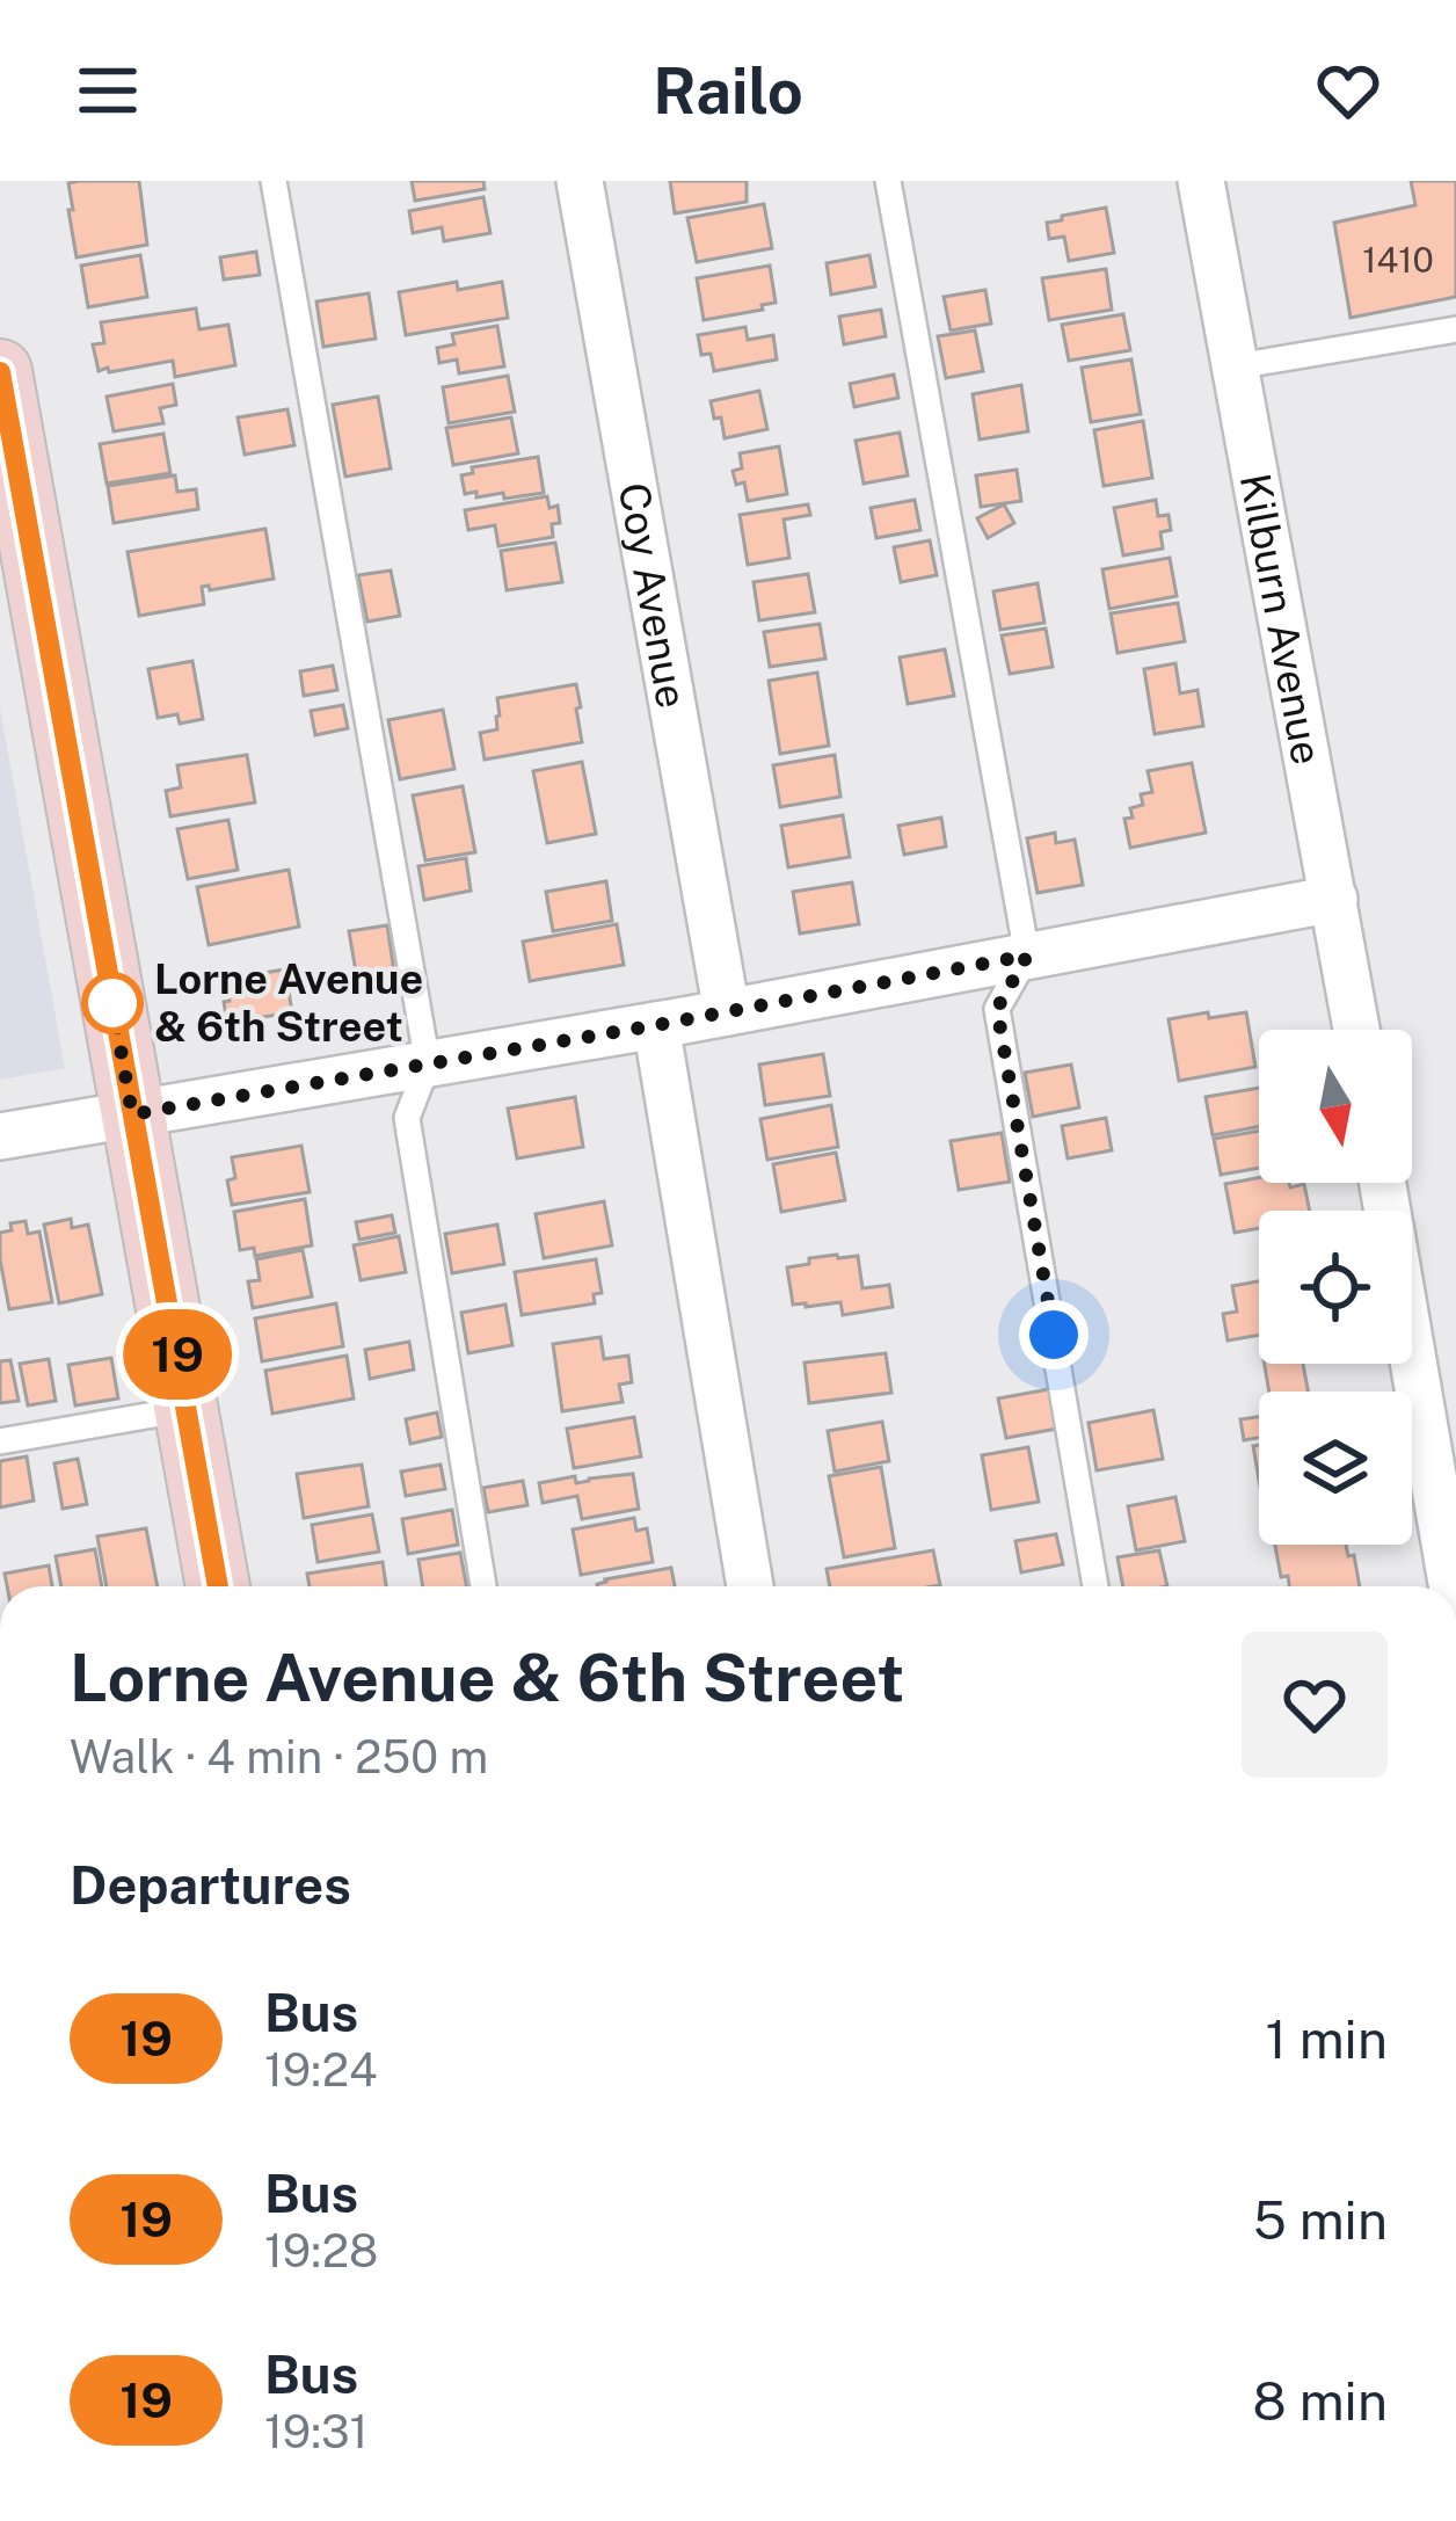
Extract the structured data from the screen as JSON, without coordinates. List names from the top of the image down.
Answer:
{
  "streets": {
    "street": ["Coy Avenue", "Kilburn Avenue"]
  },
  "places": ["Lorne Avenue & 6th Street"],
  "lines": ["bus line 19"],
  "house_numbers": ["1410"],
  "north": "bottom",
  "page": {
    "header": "Railo",
    "on_map": "19",
    "heading": [
      ["Lorne Avenue & 6th Street", "Walk · 4 min · 250 m"],
      "Departures"
    ],
    "list": [
      {
        "mark": "19",
        "name": "Bus",
        "note": "19:24",
        "value": "1 min"
      },
      {
        "mark": "19",
        "name": "Bus",
        "note": "19:28",
        "value": "5 min"
      },
      {
        "mark": "19",
        "name": "Bus",
        "note": "19:31",
        "value": "8 min"
      }
    ]
  }
}
